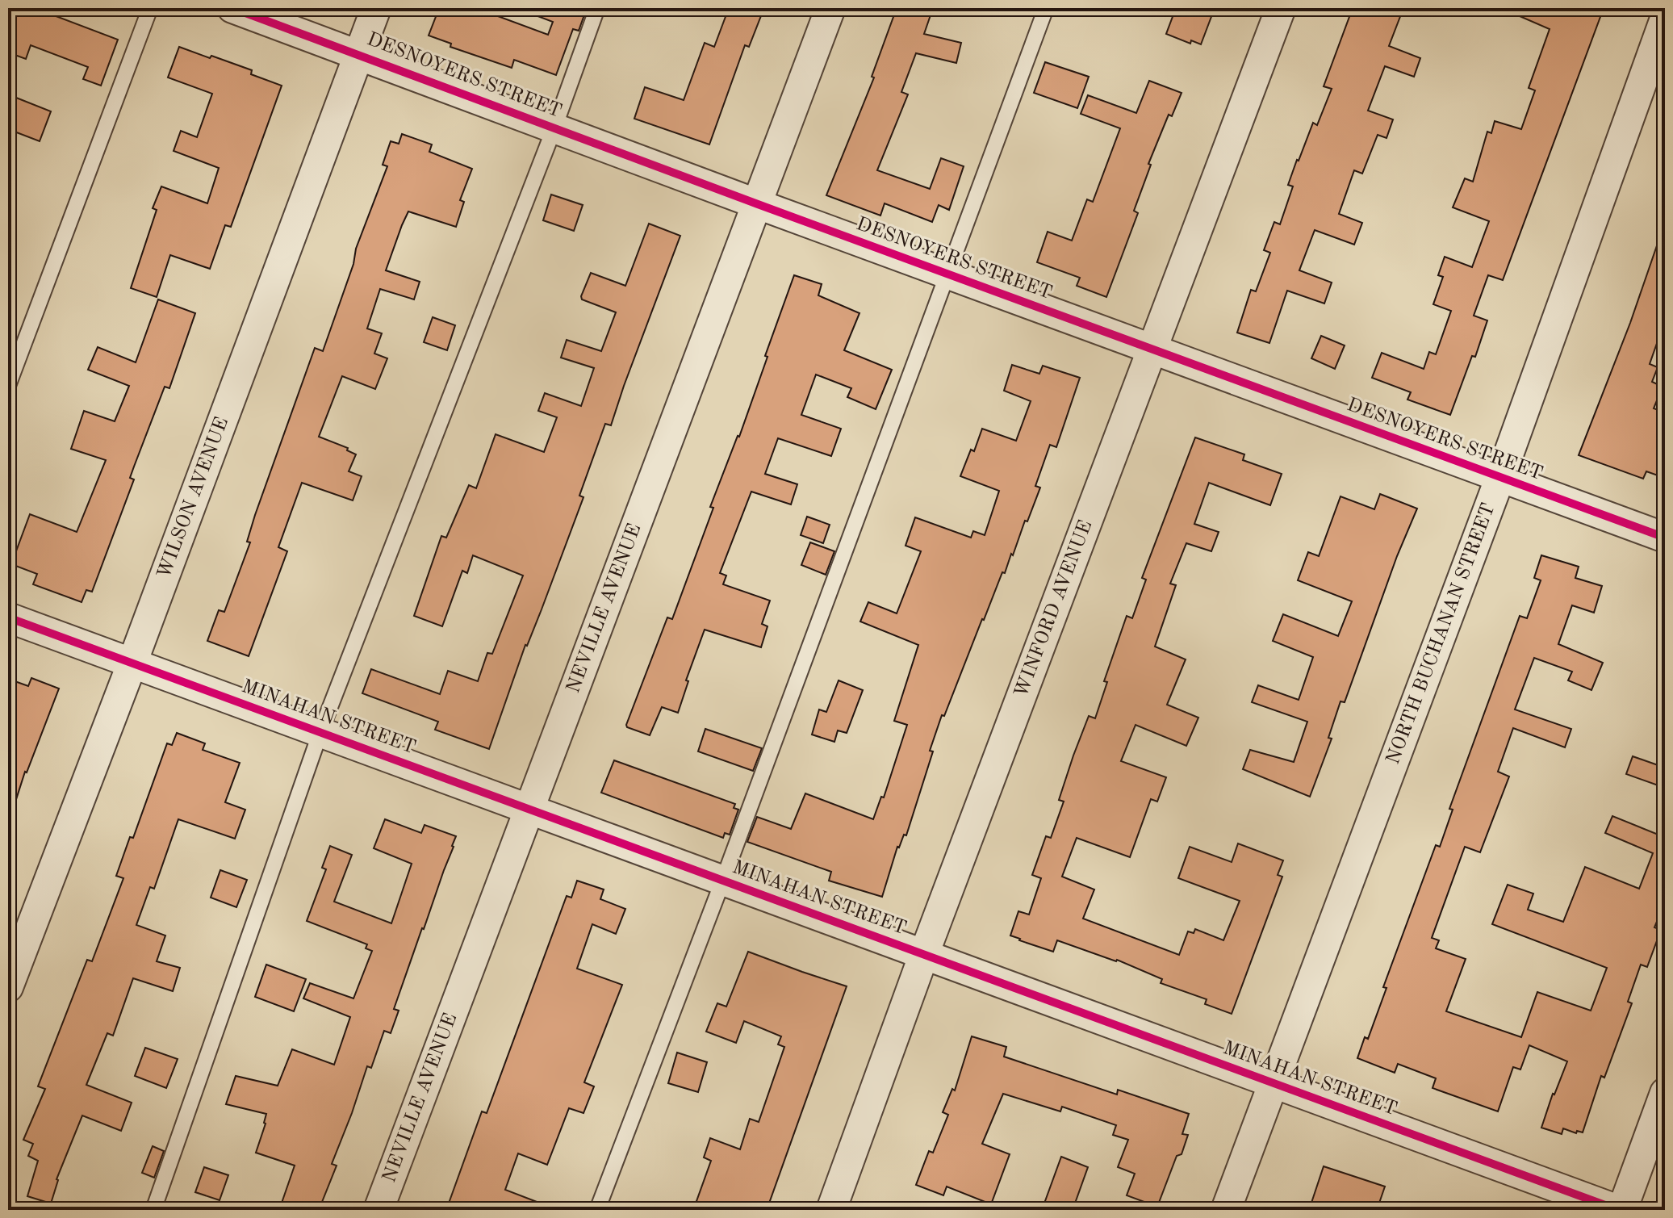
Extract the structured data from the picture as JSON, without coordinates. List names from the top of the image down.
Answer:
{
  "streets": {
    "street": [
      "DESNOYERS STREET",
      "WILSON AVENUE",
      "WINFORD AVENUE",
      "NEVILLE AVENUE",
      "NORTH BUCHANAN STREET",
      "MINAHAN STREET"
    ]
  },
  "crossings": [
    ["DESNOYERS STREET", "WILSON AVENUE"],
    ["DESNOYERS STREET", "WINFORD AVENUE"],
    ["DESNOYERS STREET", "NEVILLE AVENUE"],
    ["DESNOYERS STREET", "NORTH BUCHANAN STREET"],
    ["WILSON AVENUE", "MINAHAN STREET"],
    ["WINFORD AVENUE", "MINAHAN STREET"],
    ["NEVILLE AVENUE", "MINAHAN STREET"],
    ["NORTH BUCHANAN STREET", "MINAHAN STREET"]
  ]
}
